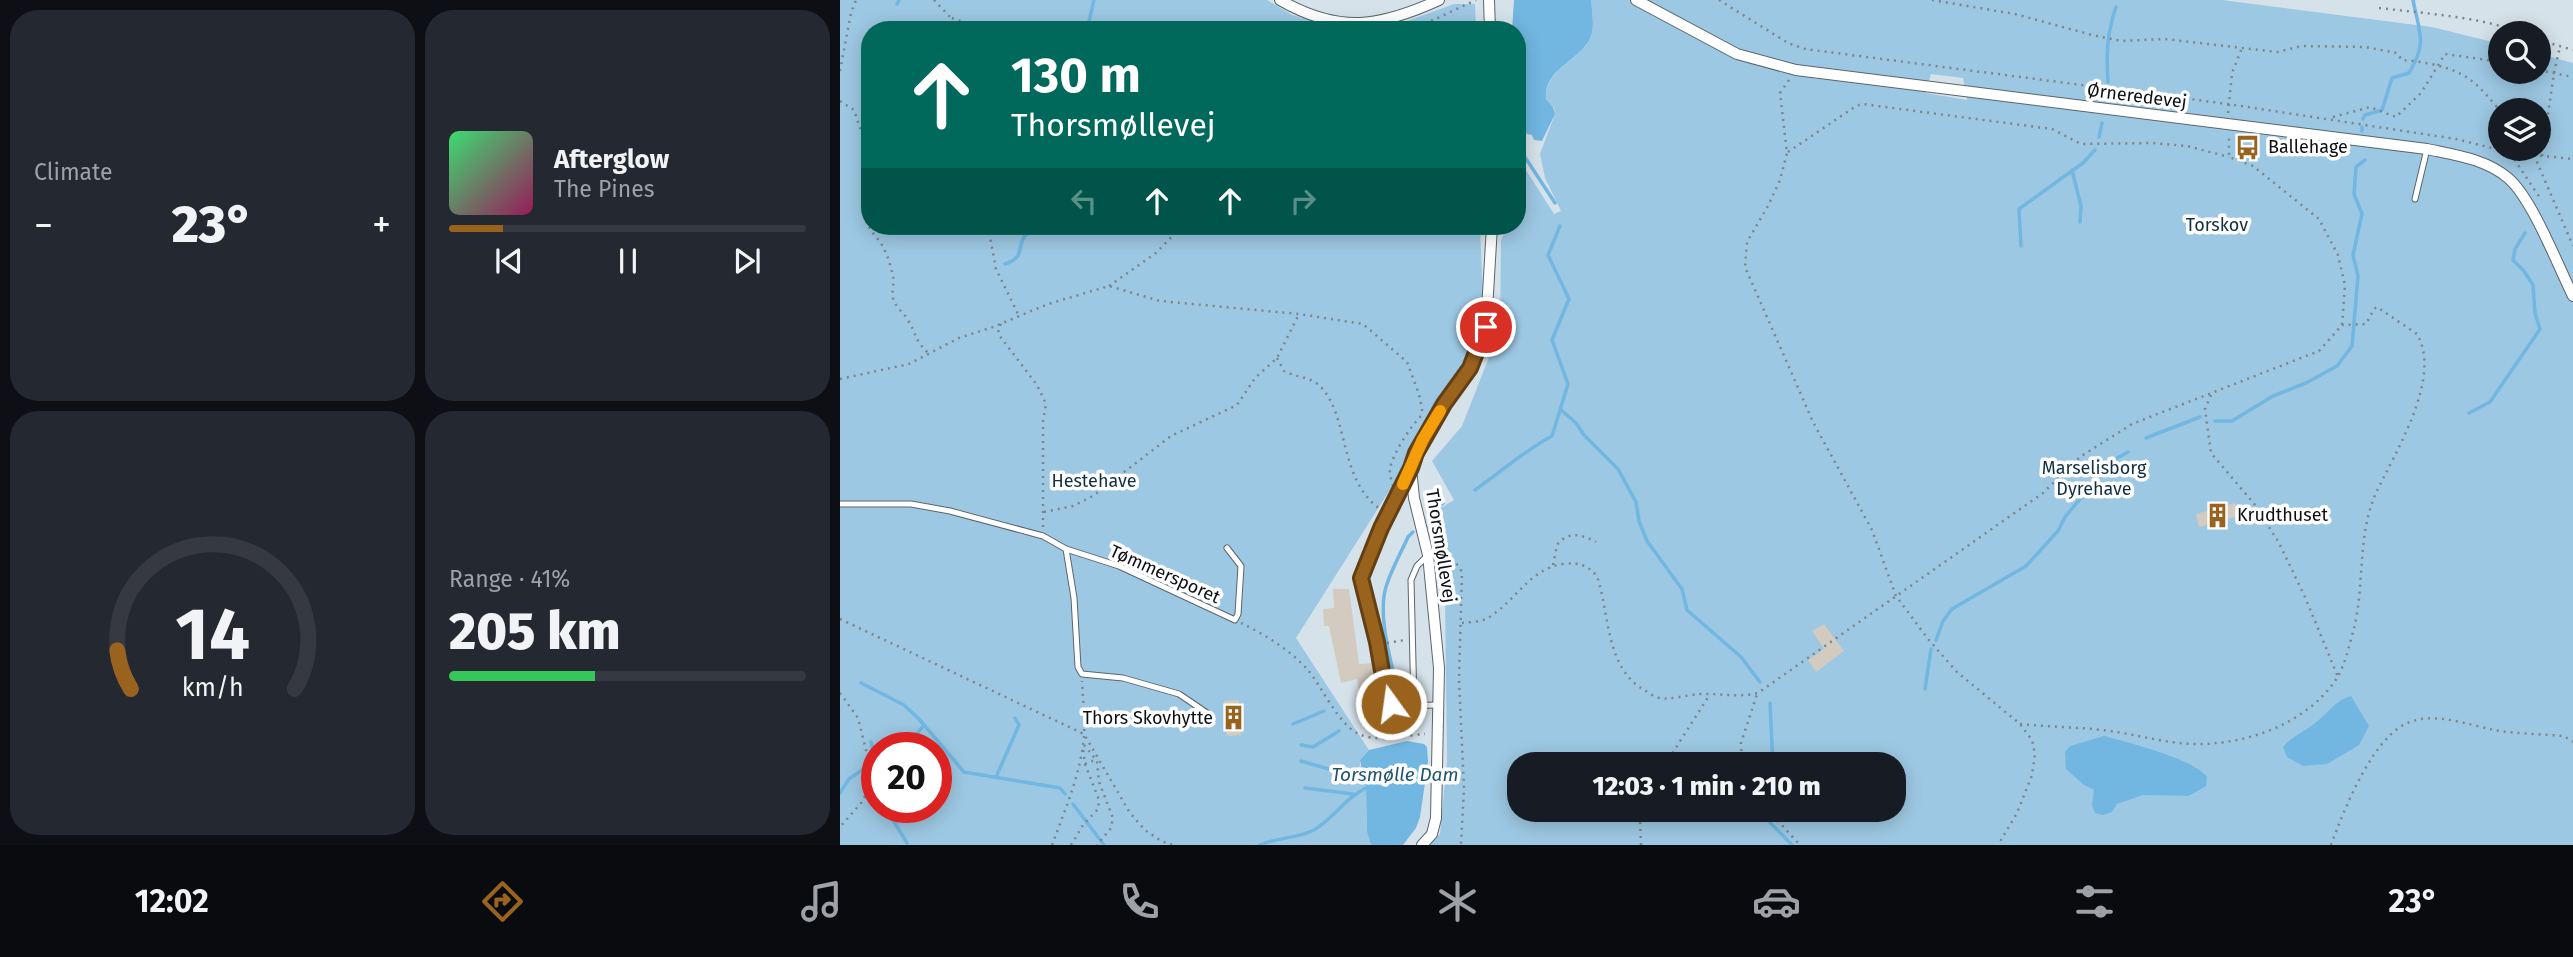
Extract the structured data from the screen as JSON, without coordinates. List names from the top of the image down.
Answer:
{
  "streets": {
    "street": ["Ørneredevej", "Thorsmøllevej"],
    "lane": ["Tømmersporet"]
  },
  "crossings": [
    ["Thorsmøllevej", "Tømmersporet"]
  ],
  "water": ["Torsmølle Dam"],
  "parks": ["Torskov", "Marselisborg Dyrehave", "Hestehave"],
  "places": {
    "bus stop": ["Ballehage"],
    "building": ["Krudthuset", "Thors Skovhytte"]
  },
  "page": {
    "tile": [
      "Climate",
      ["Range · 41%", "205 km"]
    ],
    "turn": ["130 m", "Thorsmøllevej"],
    "song": ["Afterglow", "The Pines"],
    "heat": ["−", "23°", "+"],
    "limit": "20",
    "trip": "12:03 · 1 min · 210 m",
    "tabs": ["12:02", "23°"],
    "gauge": ["14", "km/h"]
  }
}
